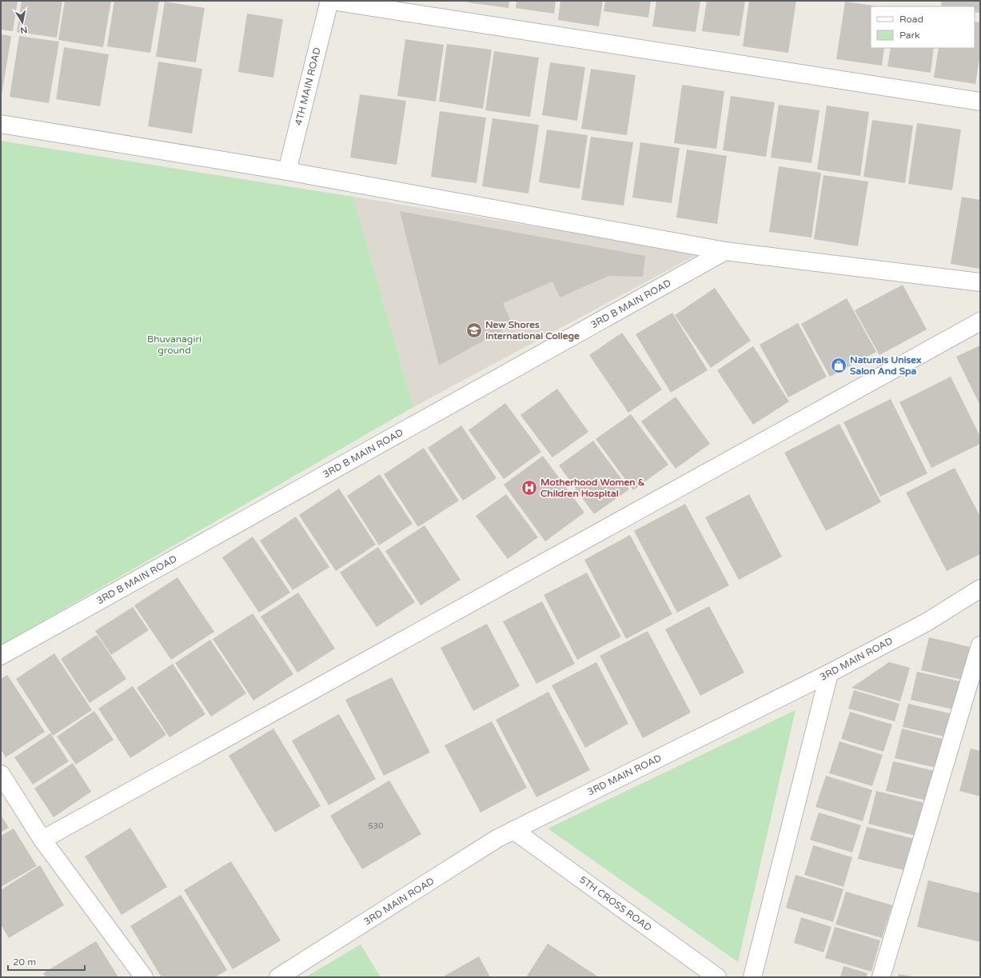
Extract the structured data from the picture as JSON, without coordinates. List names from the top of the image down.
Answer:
{
  "streets": {
    "street": [
      "4TH MAIN ROAD",
      "3RD B MAIN ROAD",
      "3RD MAIN ROAD",
      "5TH CROSS ROAD"
    ]
  },
  "crossings": [
    ["3RD MAIN ROAD", "5TH CROSS ROAD"]
  ],
  "parks": ["Bhuvanagiri ground"],
  "places": {
    "school or university": ["New Shores International College"],
    "shop": ["Naturals Unisex Salon And Spa"],
    "hospital": ["Motherhood Women & Children Hospital"]
  },
  "house_numbers": ["530"],
  "legend": ["Road", "Park"],
  "scale_bar": "20 m",
  "north": "bottom"
}
